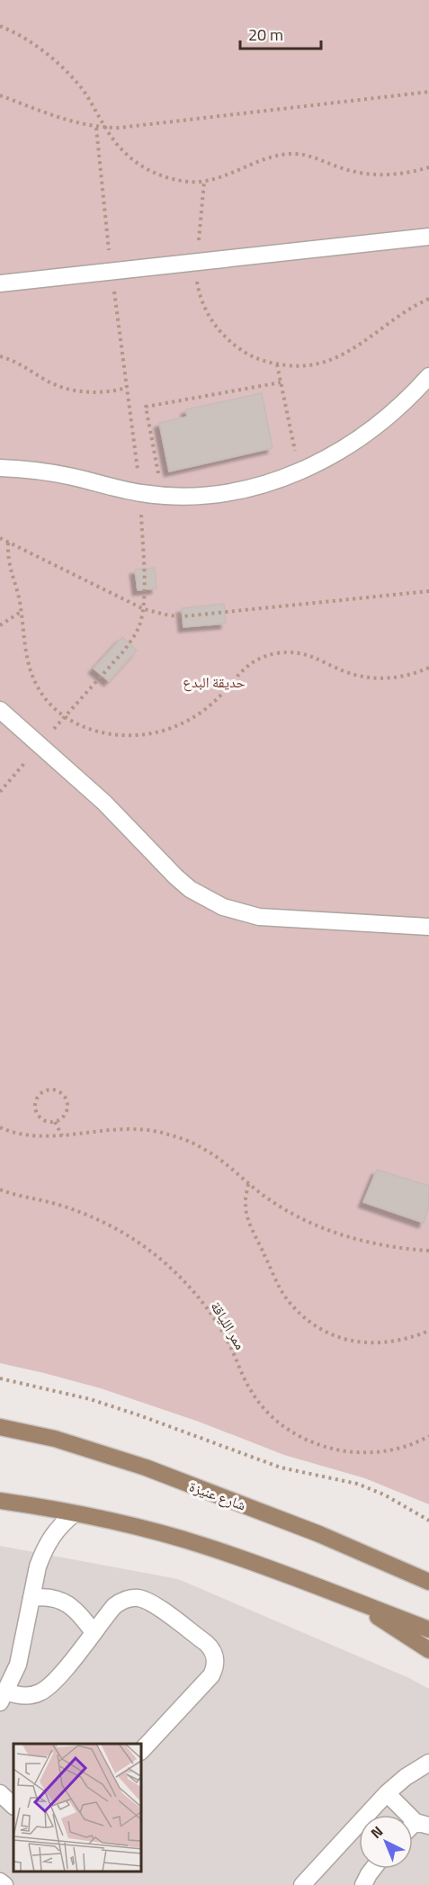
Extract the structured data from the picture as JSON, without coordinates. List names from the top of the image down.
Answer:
{
  "streets": {
    "main road": ["شارع عنيزة"],
    "path": ["ممر اللياقة"]
  },
  "parks": ["حديقة البدع"],
  "scale_bar": "20 m",
  "north": "top left"
}
